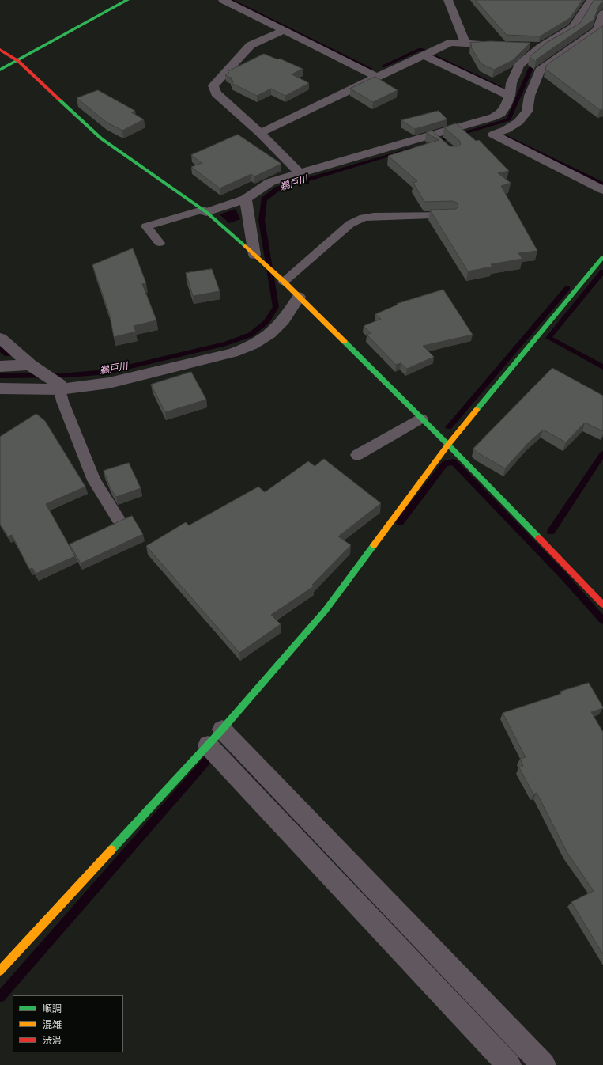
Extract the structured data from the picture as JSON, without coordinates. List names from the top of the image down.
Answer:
{
  "water": ["鵜戸川"],
  "legend": ["順調", "混雑", "渋滞"]
}
